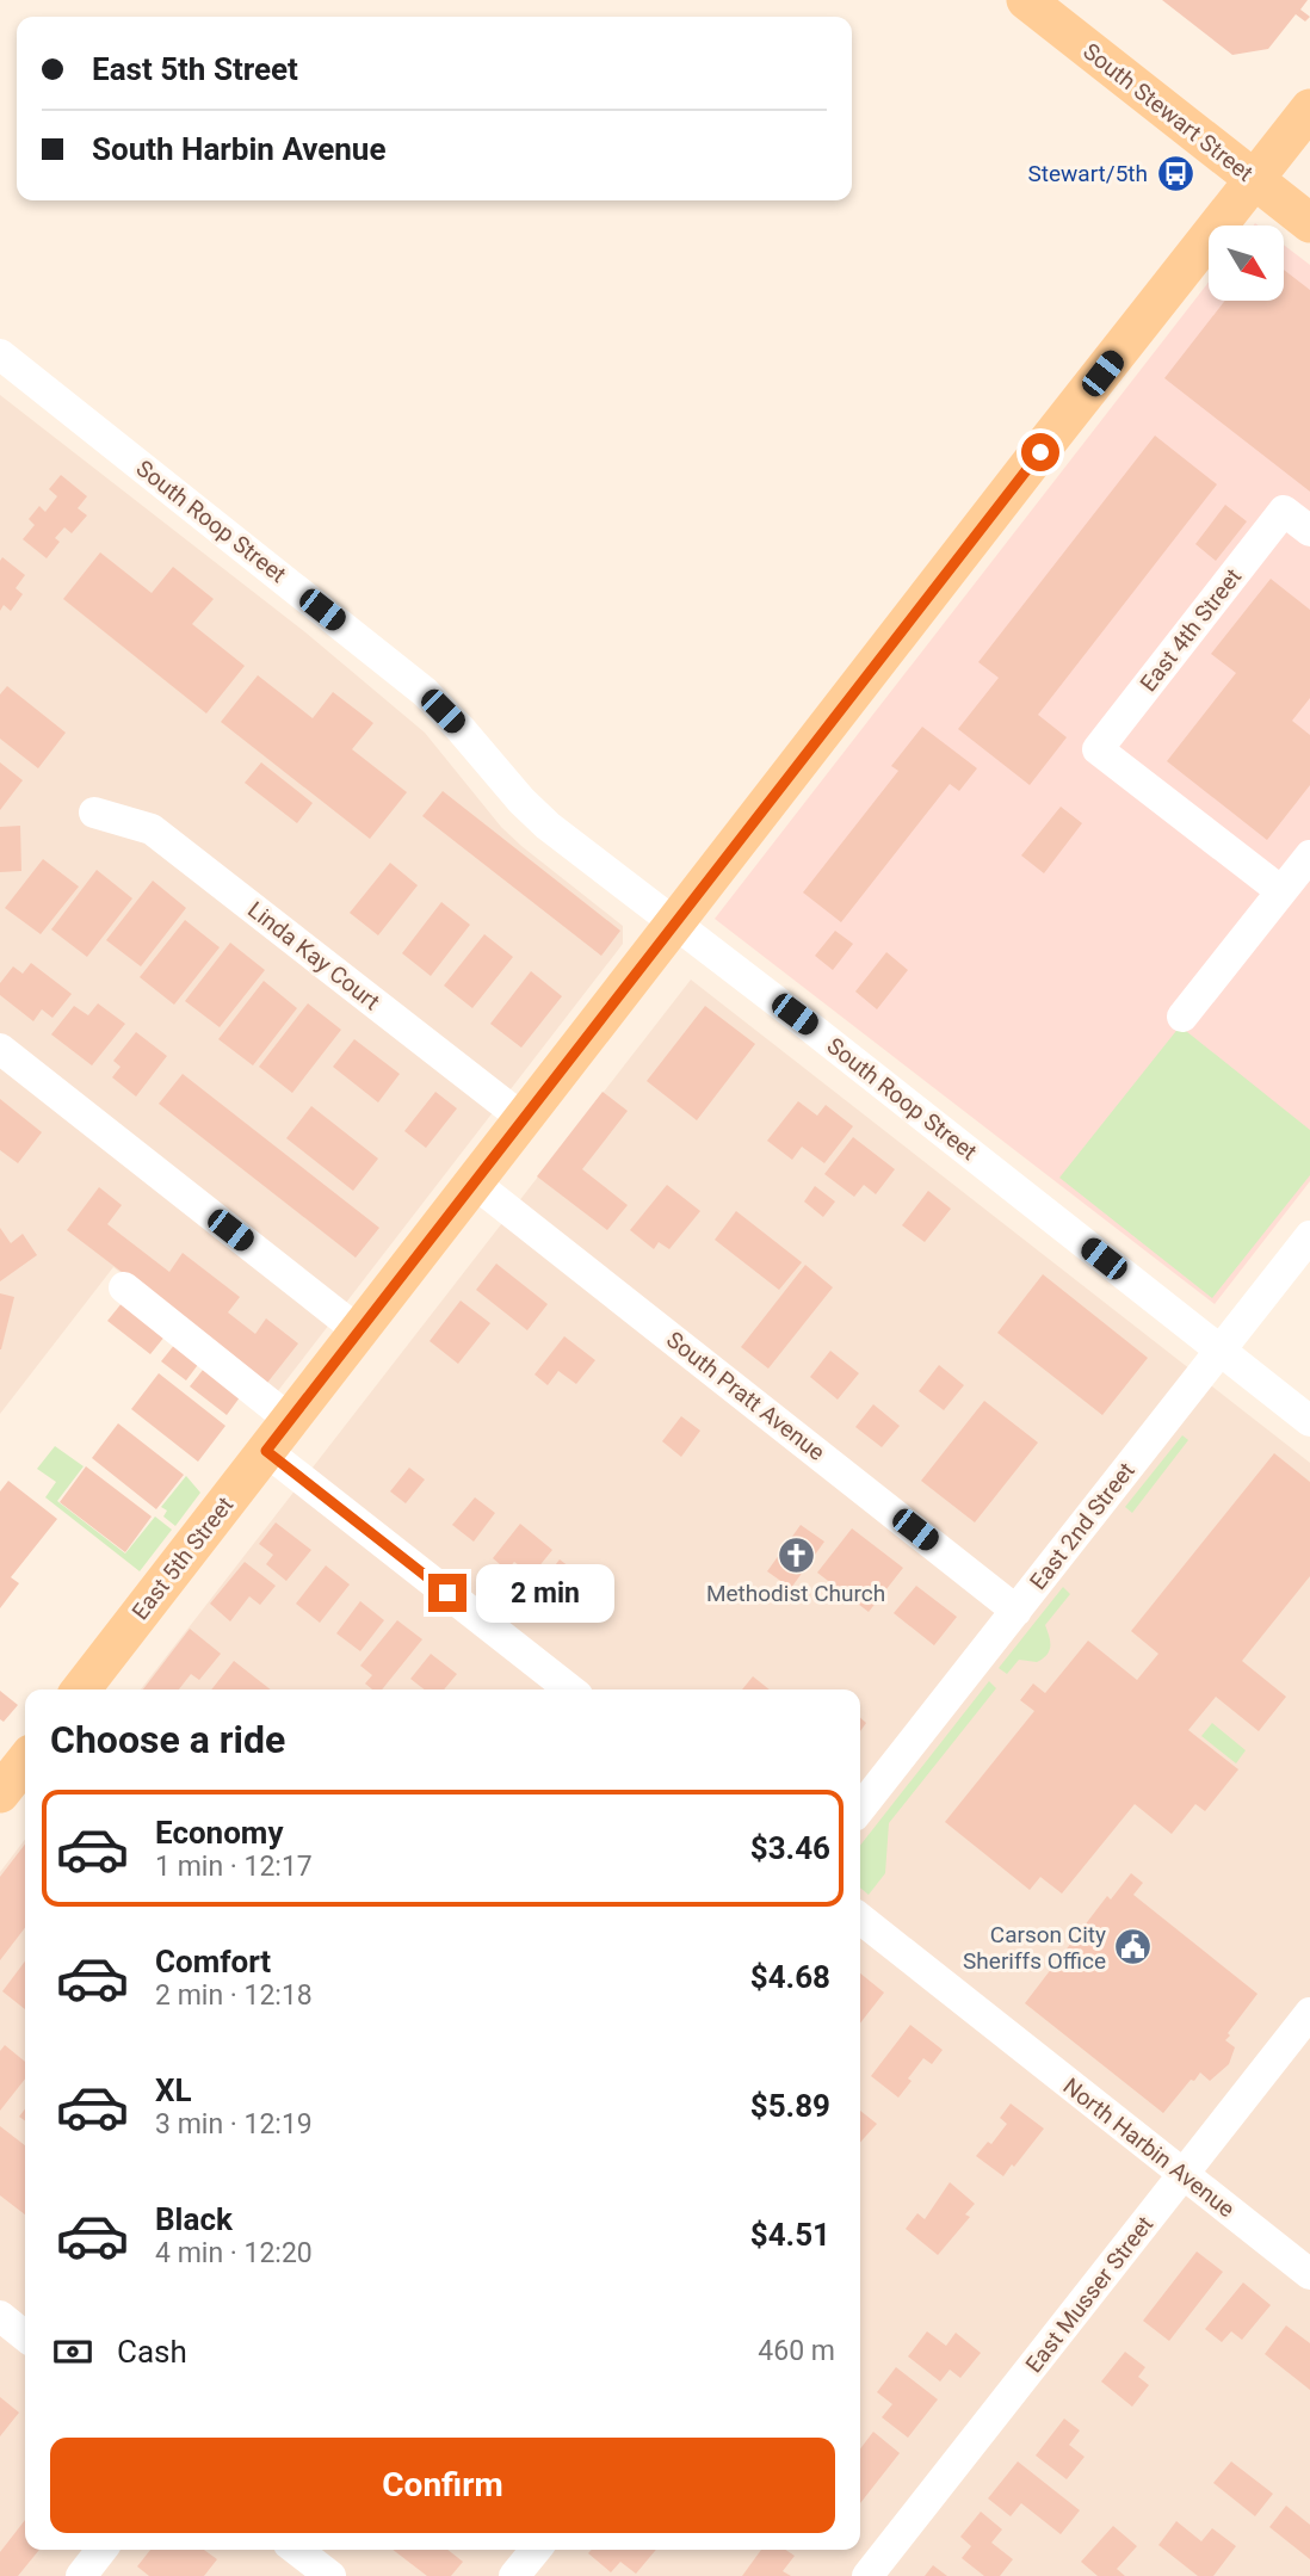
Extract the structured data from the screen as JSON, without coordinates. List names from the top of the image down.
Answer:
{
  "streets": {
    "main road": ["South Stewart Street", "East 5th Street"],
    "street": [
      "South Roop Street",
      "East 4th Street",
      "Linda Kay Court",
      "South Pratt Avenue",
      "East 2nd Street",
      "North Harbin Avenue",
      "East Musser Street"
    ]
  },
  "crossings": [
    ["South Stewart Street", "East 5th Street"],
    ["South Roop Street", "East 2nd Street"],
    ["South Roop Street", "East 5th Street"],
    ["Linda Kay Court", "East 5th Street"],
    ["South Pratt Avenue", "East 2nd Street"],
    ["South Pratt Avenue", "East 5th Street"],
    ["North Harbin Avenue", "East Musser Street"]
  ],
  "places": {
    "bus stop": ["Stewart/5th"],
    "church": ["Methodist Church"],
    "public building": ["Carson City Sheriffs Office"]
  },
  "north": "bottom right",
  "page": {
    "banner": ["East 5th Street", "South Harbin Avenue"],
    "bubble": "2 min",
    "heading": "Choose a ride",
    "list": [
      {
        "name": "Economy",
        "note": "1 min · 12:17",
        "value": "$3.46"
      },
      {
        "name": "Comfort",
        "note": "2 min · 12:18",
        "value": "$4.68"
      },
      {
        "name": "XL",
        "note": "3 min · 12:19",
        "value": "$5.89"
      },
      {
        "name": "Black",
        "note": "4 min · 12:20",
        "value": "$4.51"
      }
    ],
    "pay": ["Cash", "460 m"],
    "buttons": "Confirm"
  }
}
